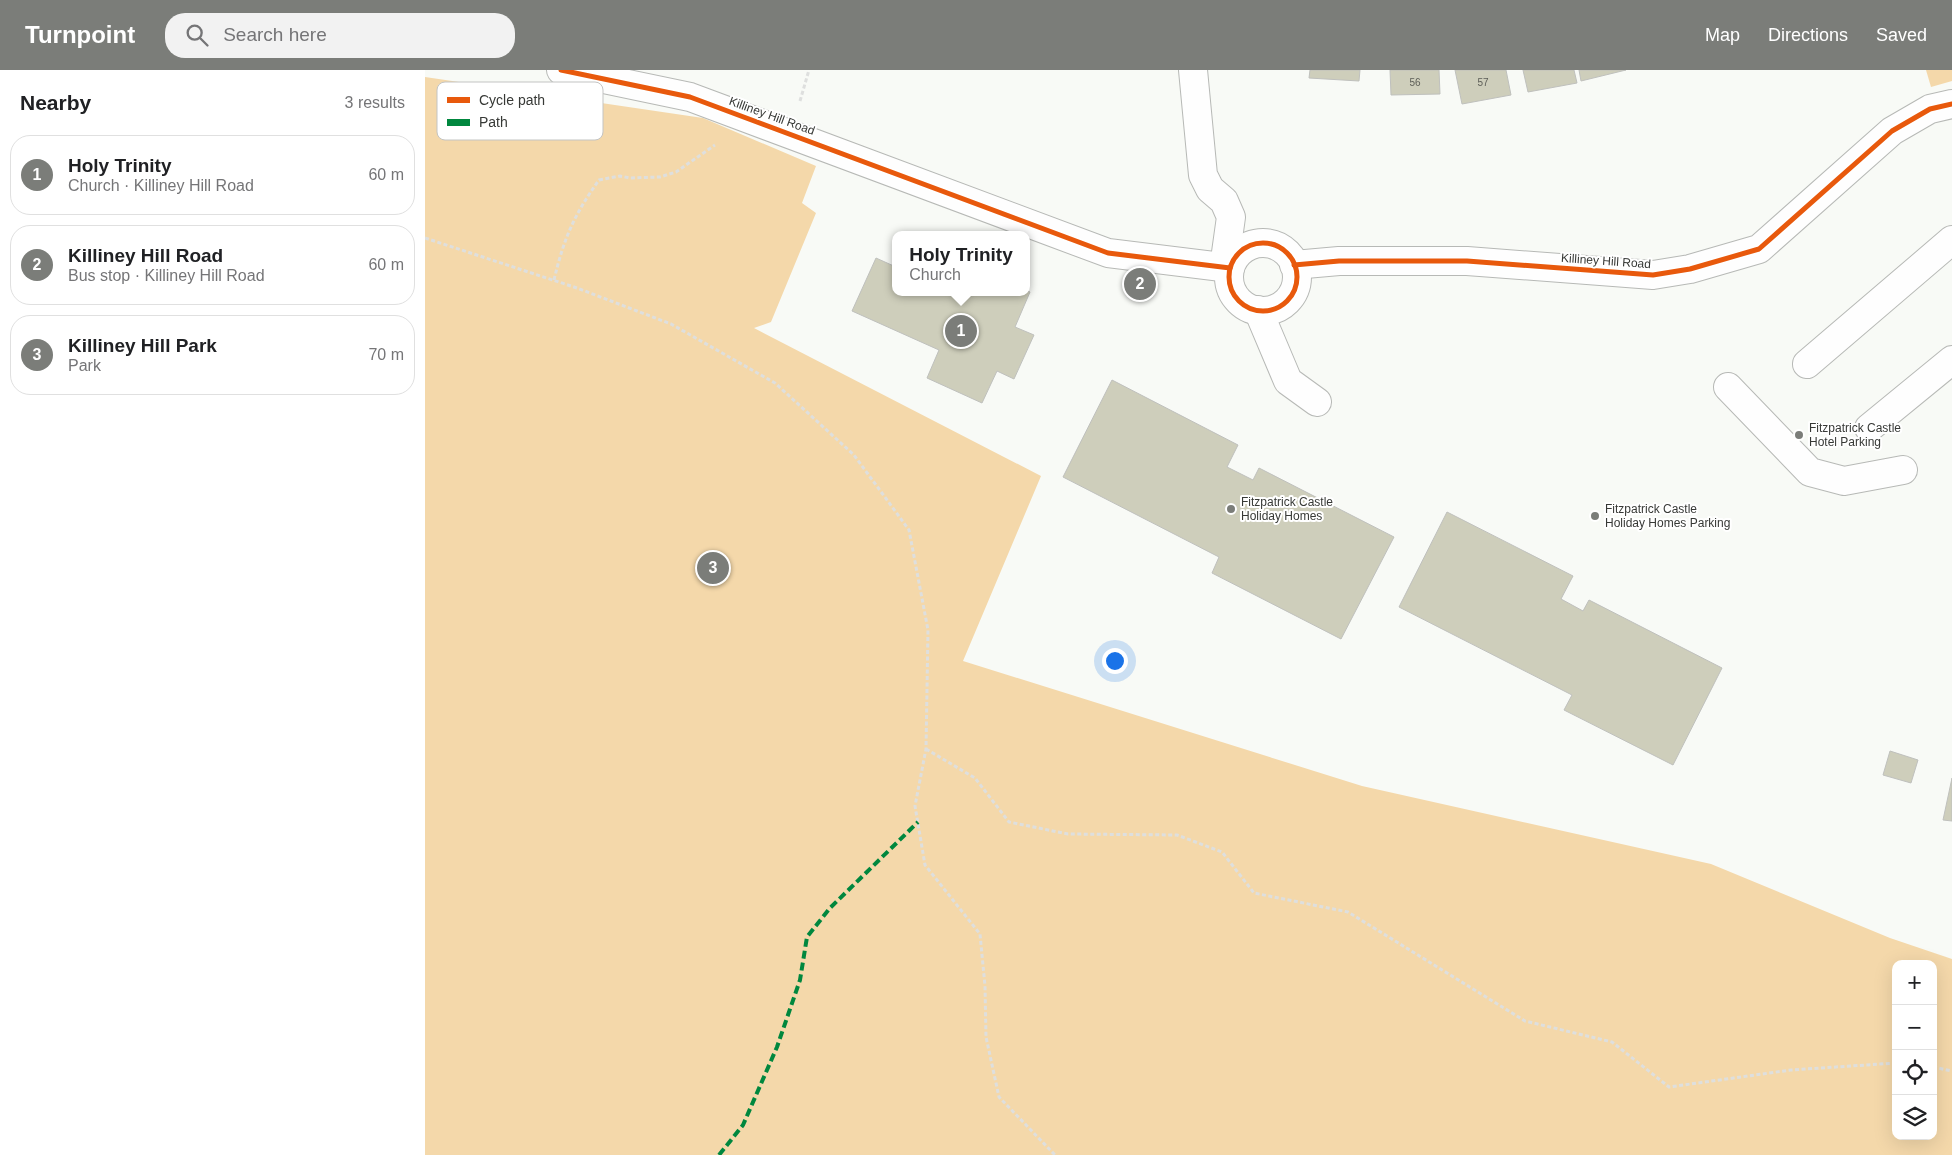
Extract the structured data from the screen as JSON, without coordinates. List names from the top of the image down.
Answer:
{
  "streets": {
    "street": ["Killiney Hill Road"]
  },
  "places": ["Fitzpatrick Castle Hotel Parking", "Fitzpatrick Castle Holiday Homes", "Fitzpatrick Castle Holiday Homes Parking"],
  "house_numbers": ["56", "57"],
  "legend": ["Cycle path", "Path"],
  "page": {
    "header": "Turnpoint",
    "search": "Search here",
    "nav": ["Map", "Directions", "Saved"],
    "heading": ["Nearby", "3 results"],
    "list": [
      {
        "mark": "1",
        "name": "Holy Trinity",
        "note": "Church · Killiney Hill Road",
        "value": "60 m"
      },
      {
        "mark": "2",
        "name": "Killiney Hill Road",
        "note": "Bus stop · Killiney Hill Road",
        "value": "60 m"
      },
      {
        "mark": "3",
        "name": "Killiney Hill Park",
        "note": "Park",
        "value": "70 m"
      }
    ],
    "popup": ["Holy Trinity", "Church"],
    "pins": ["2", "1", "3"],
    "map_buttons": ["+", "−"]
  }
}
